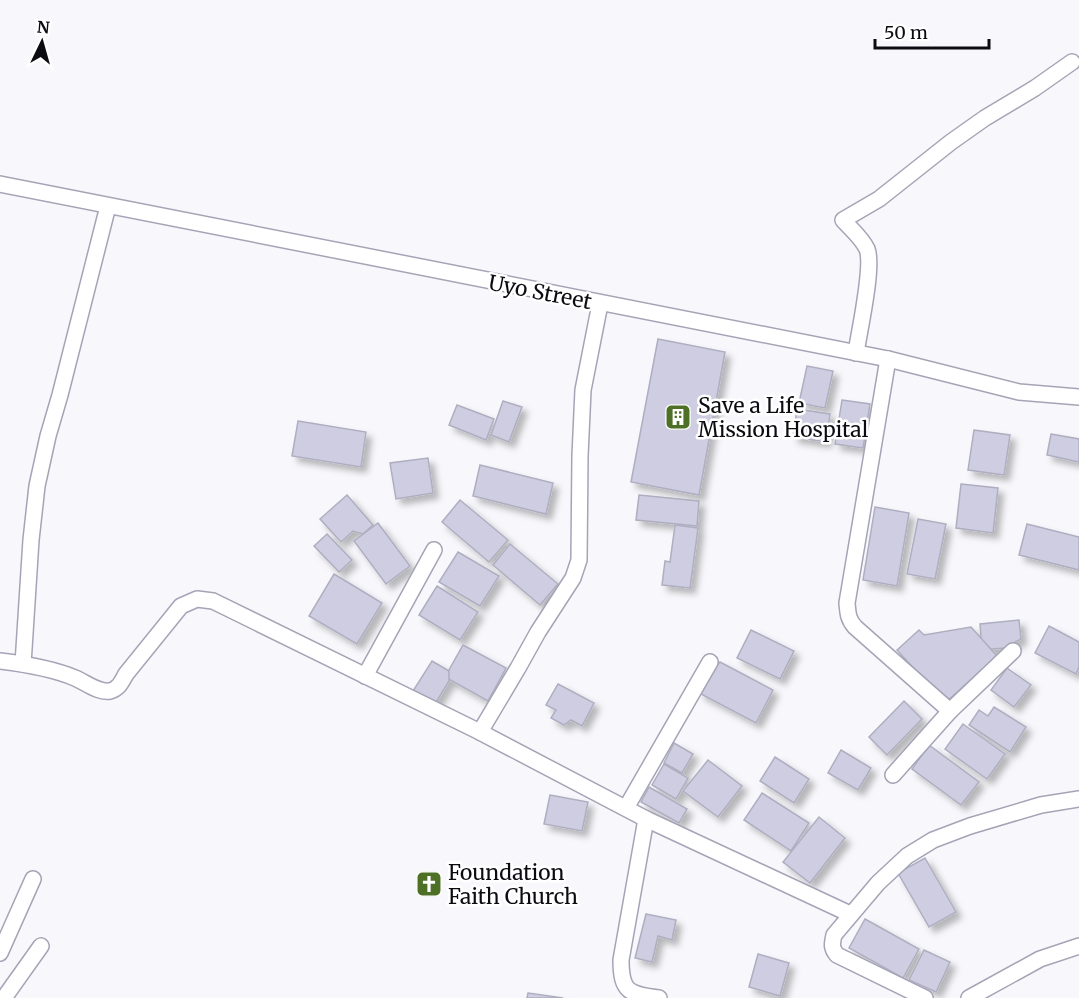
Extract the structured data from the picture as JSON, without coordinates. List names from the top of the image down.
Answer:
{
  "streets": {
    "street": ["Uyo Street"]
  },
  "places": {
    "building": ["Save a Life Mission Hospital"],
    "church": ["Foundation Faith Church"]
  },
  "scale_bar": "50 m",
  "north": "top"
}
